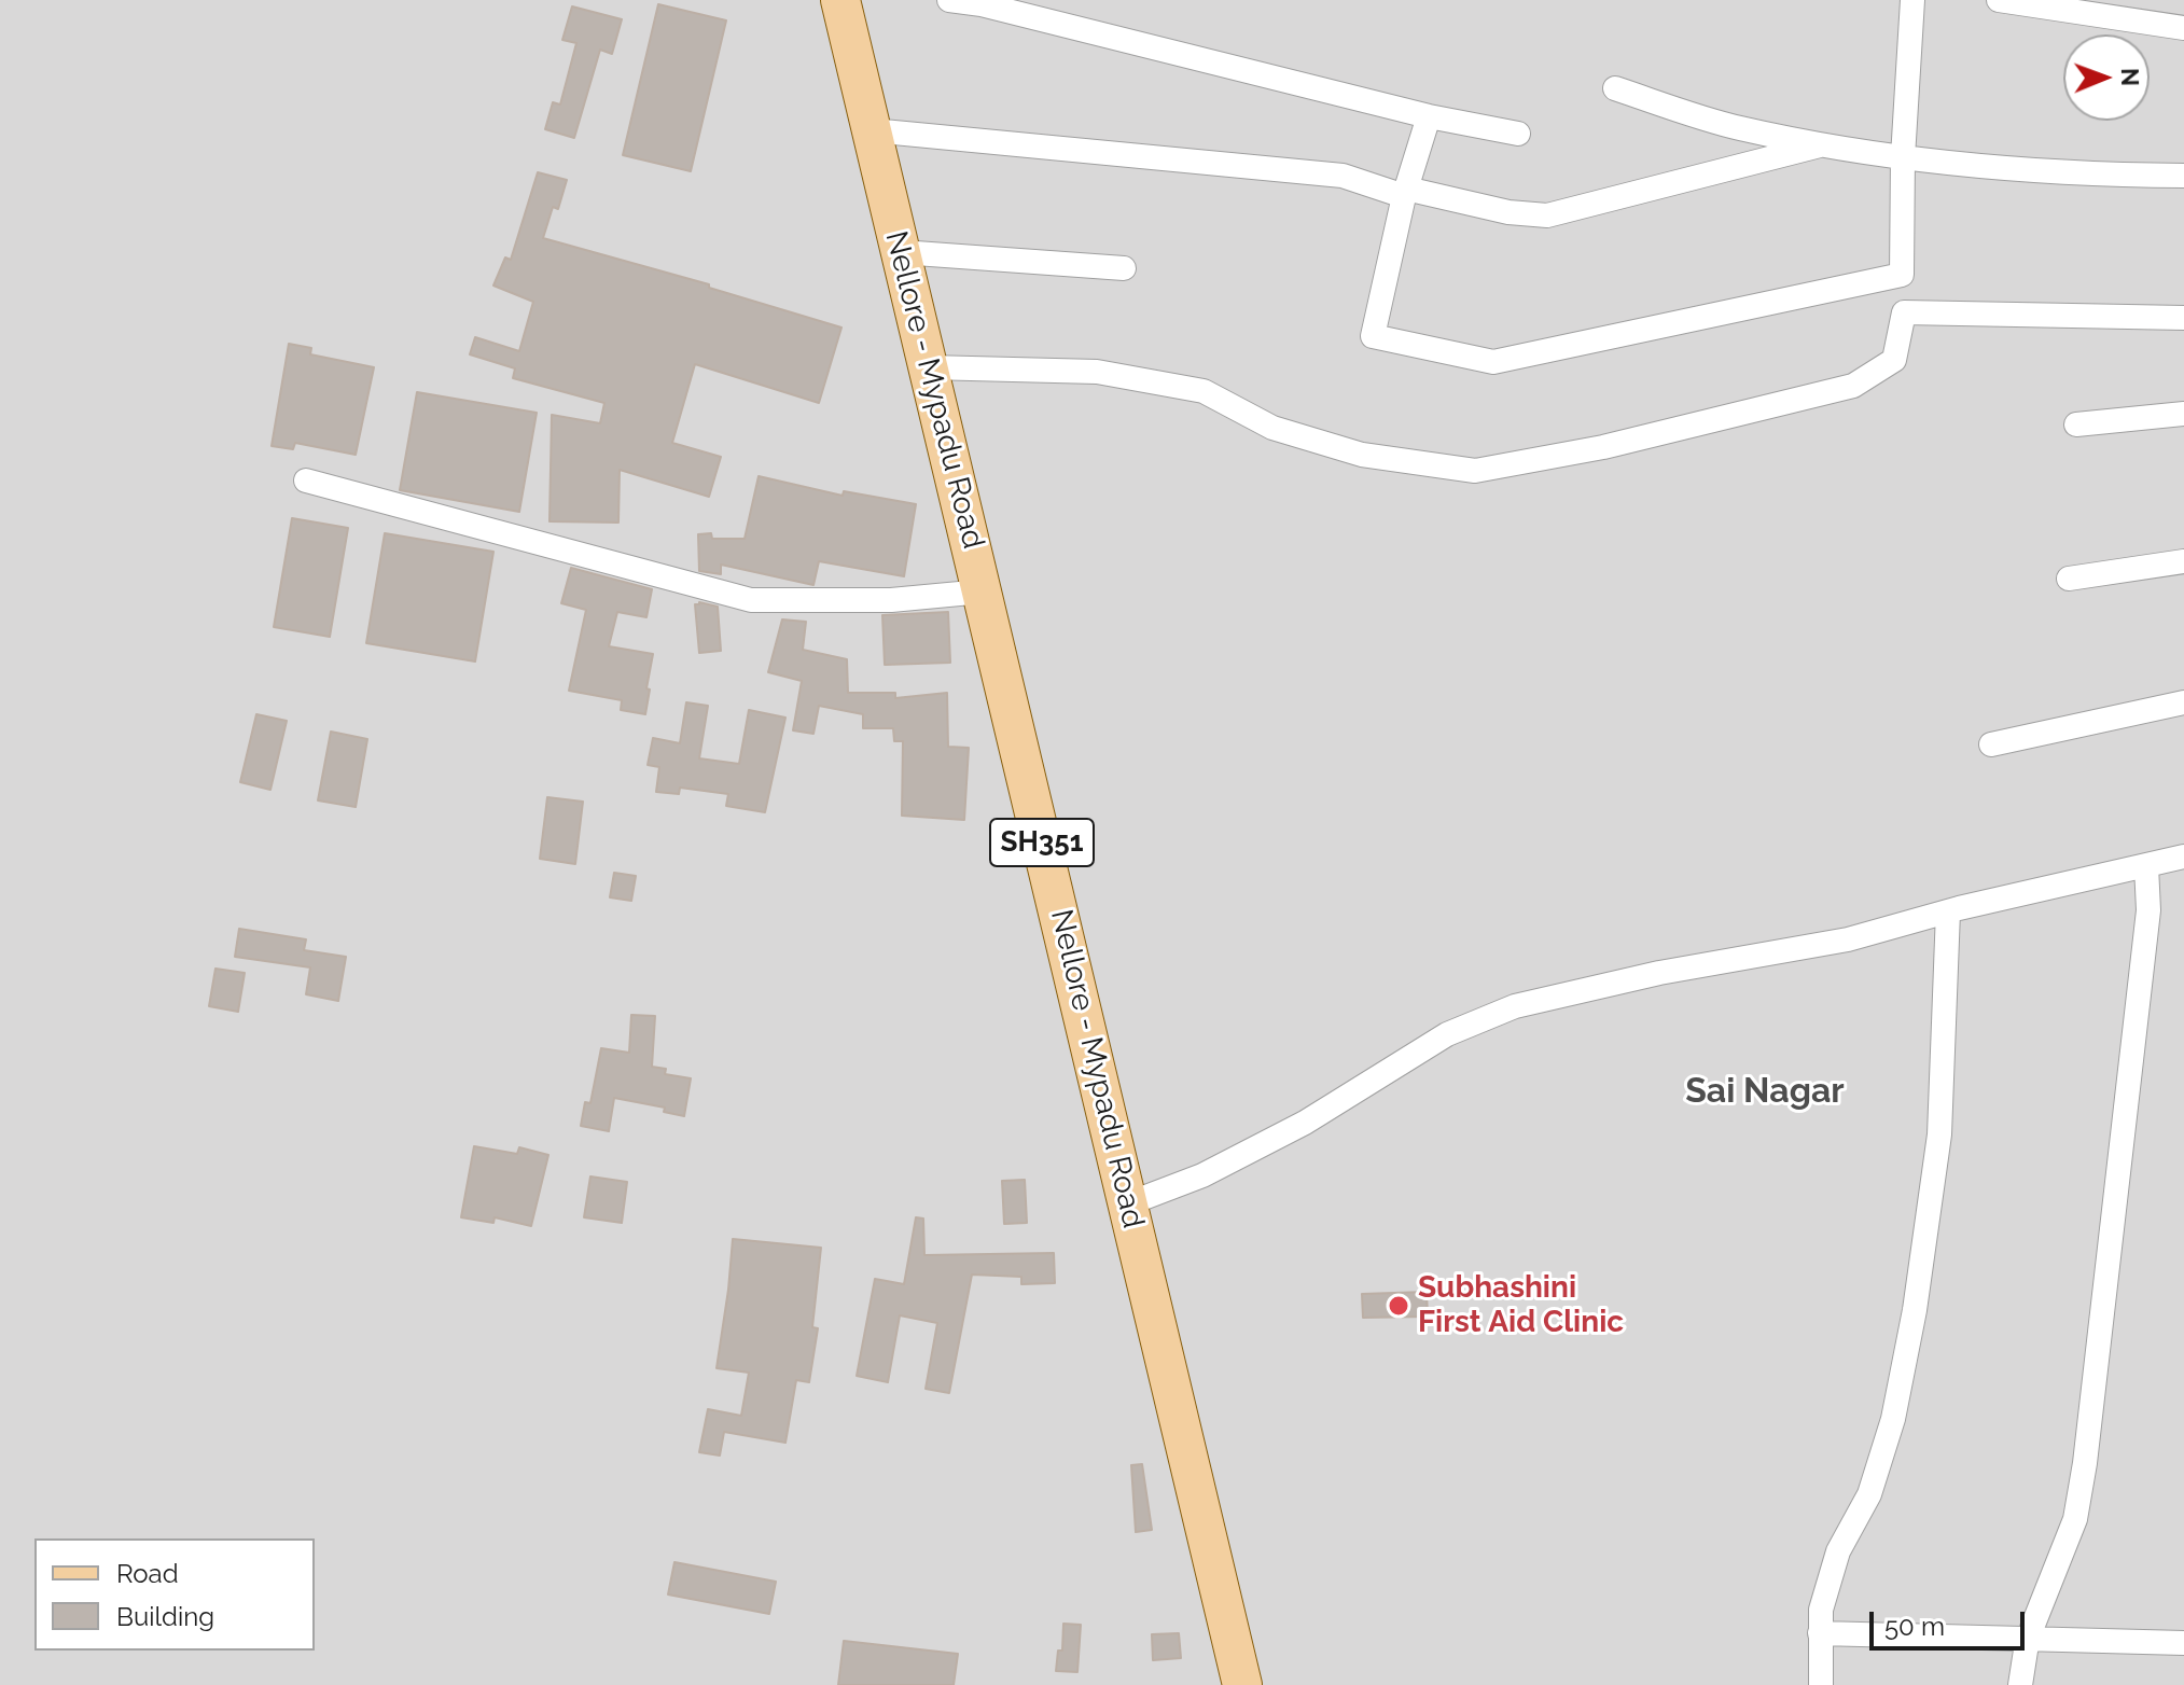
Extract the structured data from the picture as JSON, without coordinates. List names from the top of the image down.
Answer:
{
  "streets": {
    "main road": ["Nellore - Mypadu Road", "SH351"]
  },
  "districts": ["Sai Nagar"],
  "places": ["Subhashini First Aid Clinic"],
  "legend": ["Road", "Building"],
  "scale_bar": "50 m",
  "north": "right"
}
